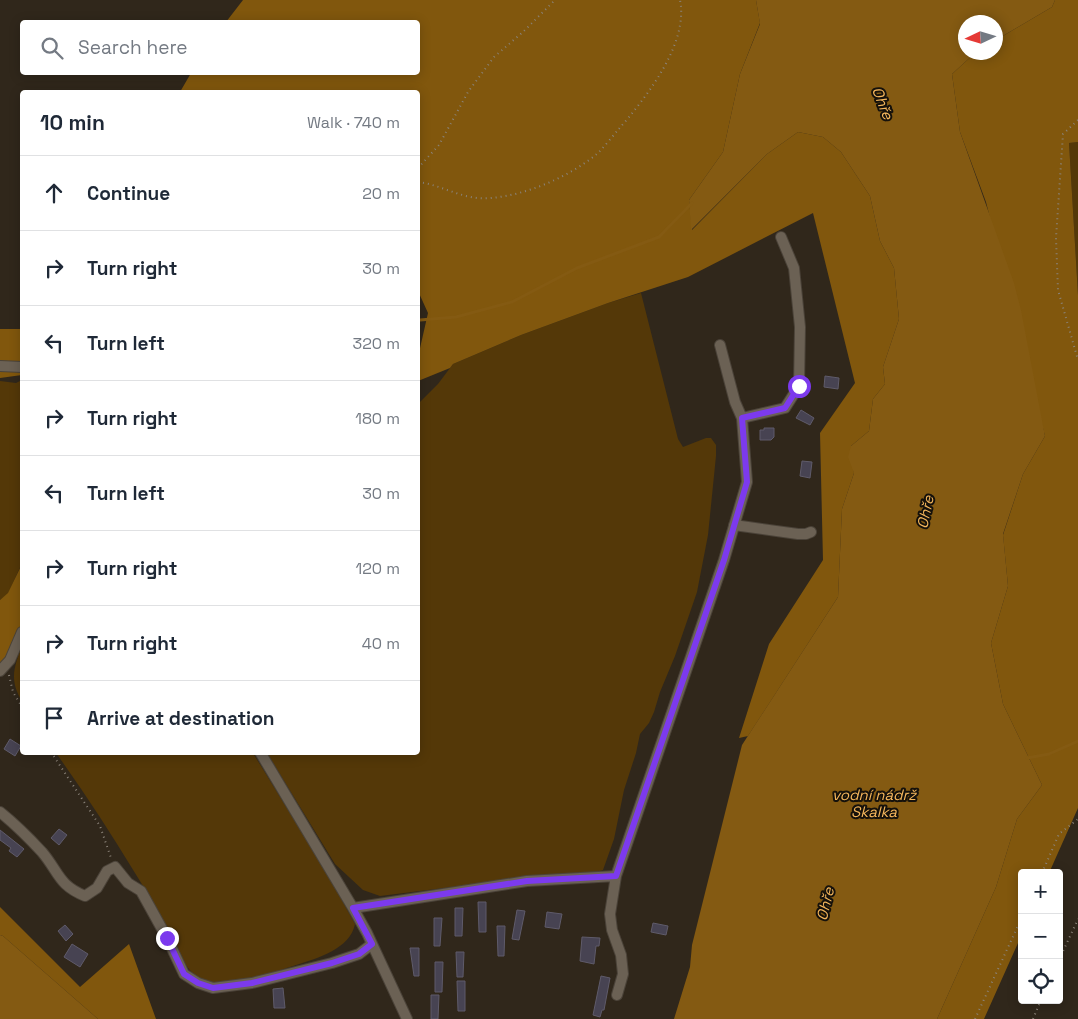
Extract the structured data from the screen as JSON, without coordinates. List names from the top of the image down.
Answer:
{
  "water": ["Ohře", "vodní nádrž Skalka"],
  "north": "left",
  "page": {
    "search": "Search here",
    "heading": ["10 min", "Walk · 740 m"],
    "list": [
      ["Continue", "20 m"],
      ["Turn right", "30 m"],
      ["Turn left", "320 m"],
      ["Turn right", "180 m"],
      ["Turn left", "30 m"],
      ["Turn right", "120 m"],
      ["Turn right", "40 m"],
      "Arrive at destination"
    ],
    "map_buttons": ["+", "−"]
  }
}
